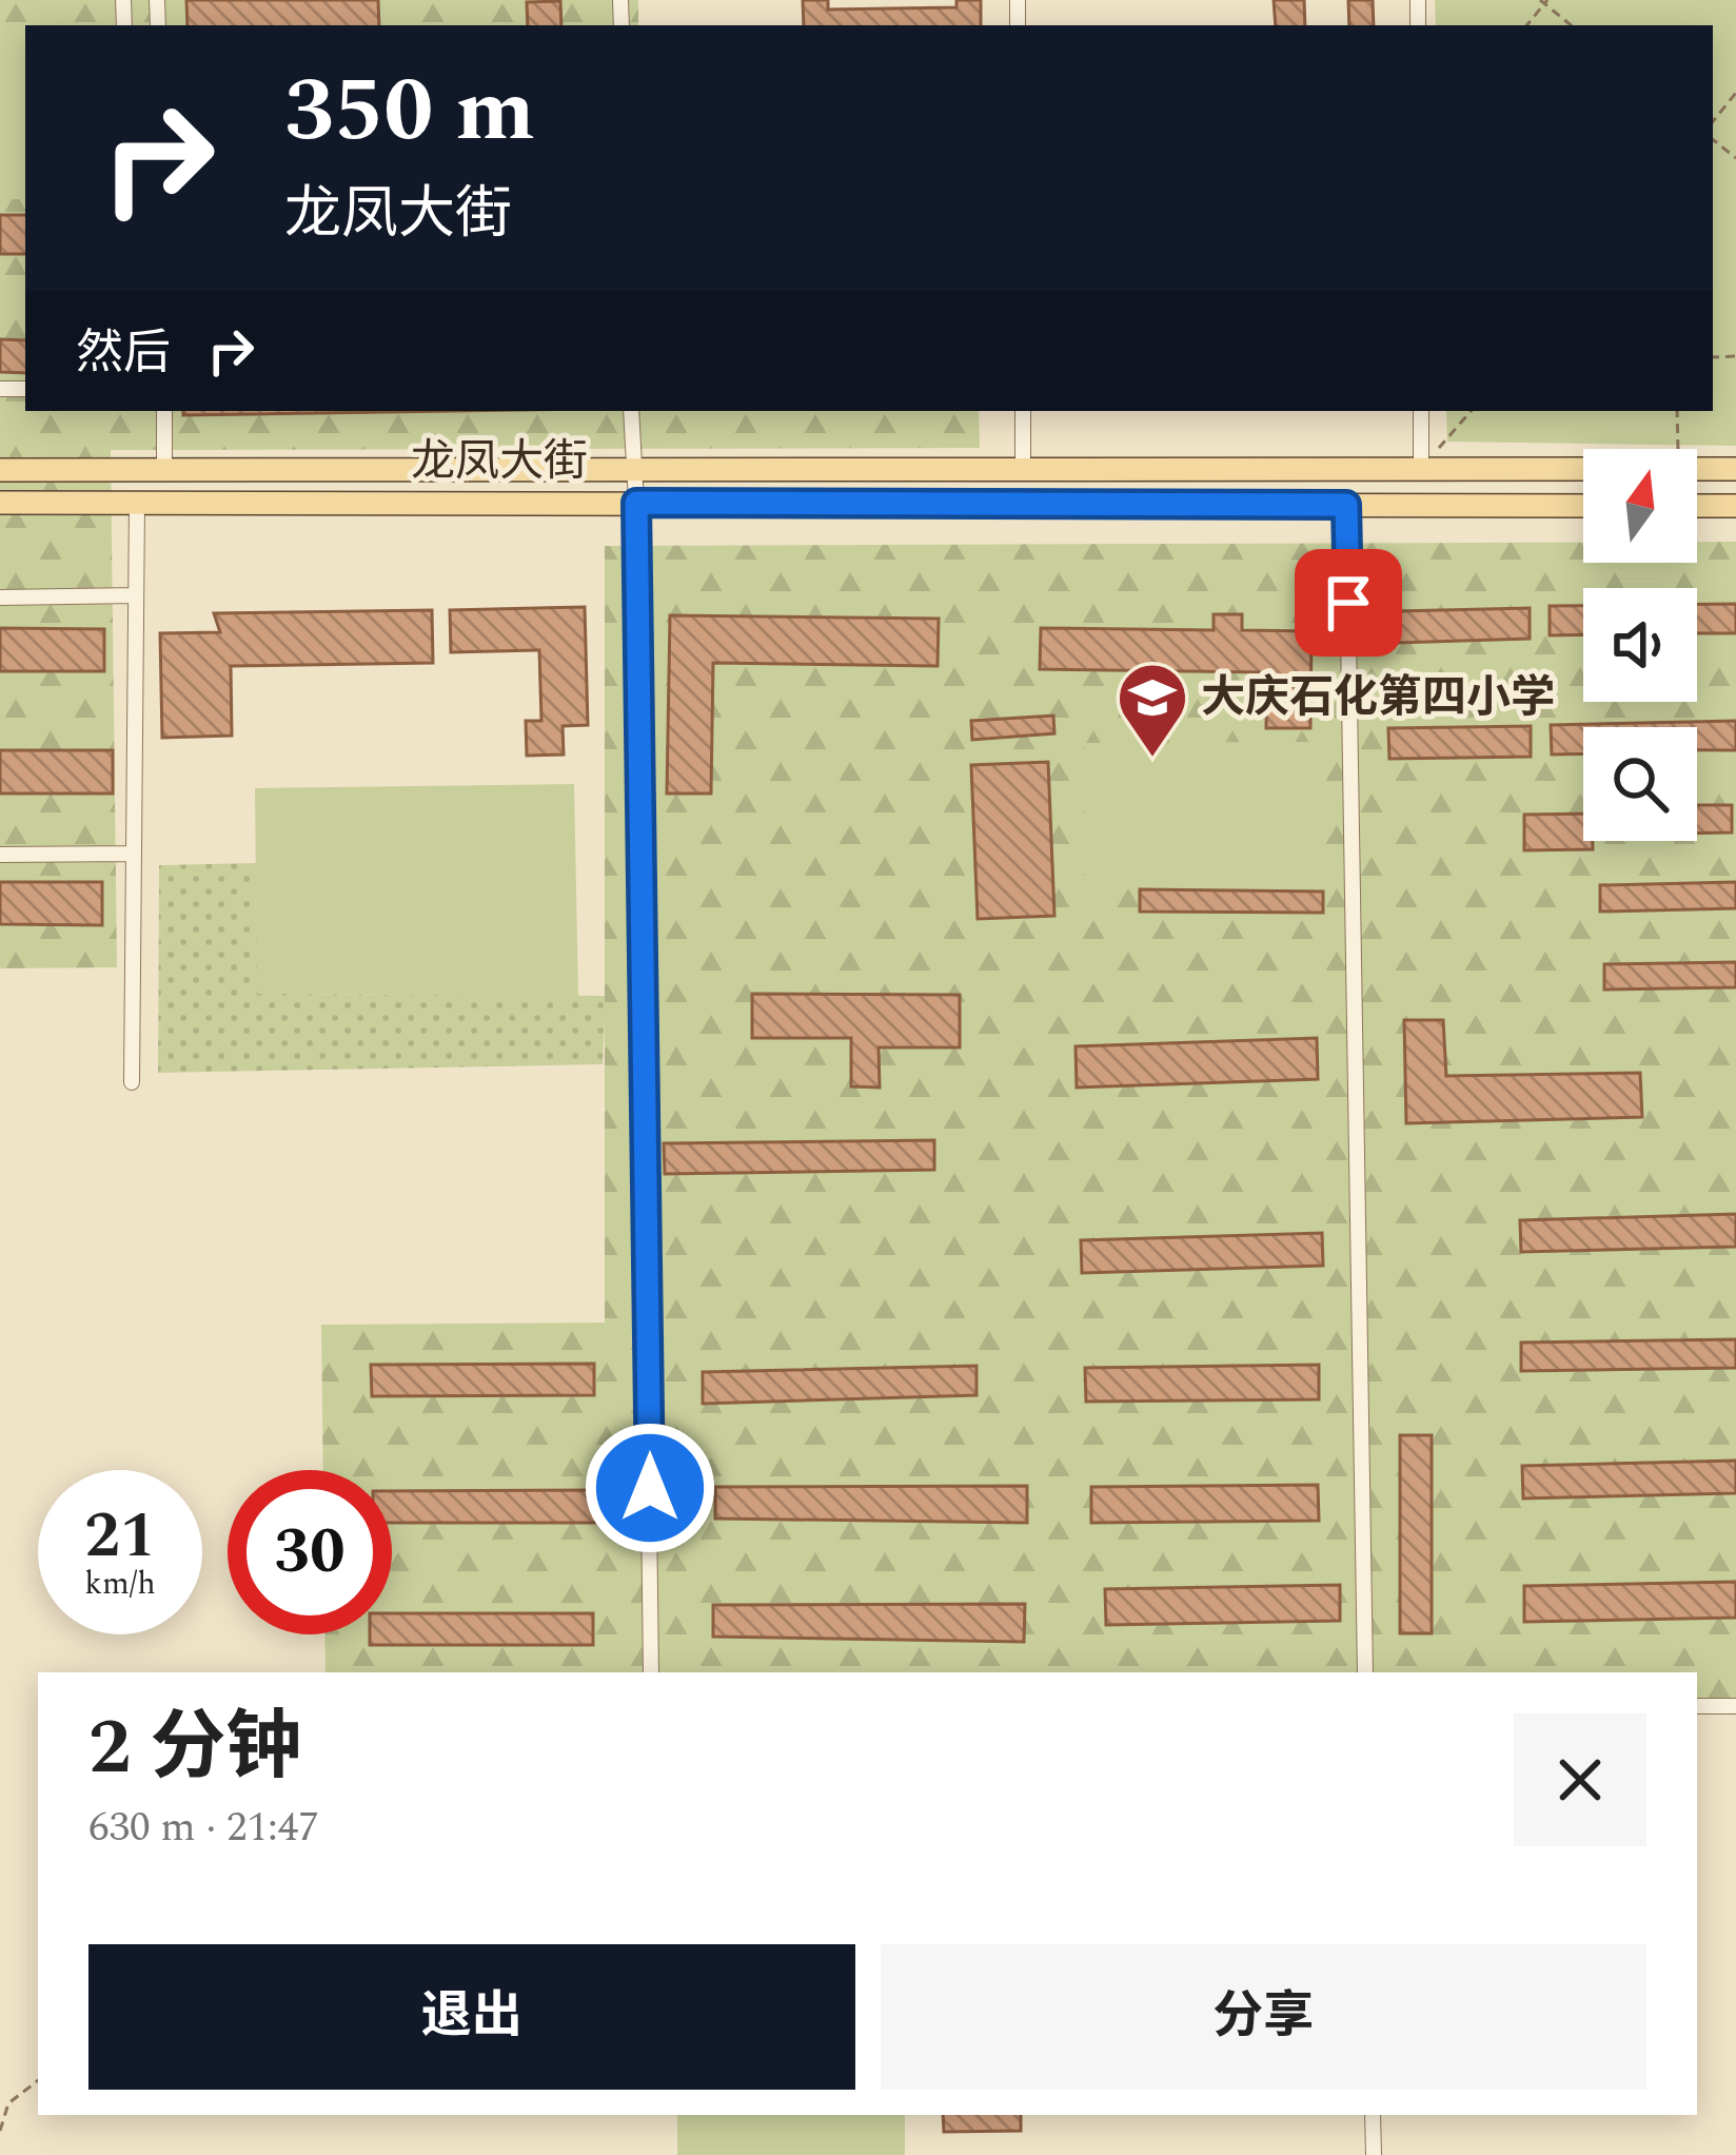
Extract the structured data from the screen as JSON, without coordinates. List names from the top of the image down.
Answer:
{
  "streets": {
    "main road": ["龙凤大街"]
  },
  "places": {
    "school or university": ["大庆石化第四小学"]
  },
  "north": "top",
  "page": {
    "turn": ["350 m", "龙凤大街"],
    "then": "然后",
    "speed": "21 km/h",
    "limit": "30",
    "heading": ["2 分钟", "630 m · 21:47"],
    "buttons": ["退出", "分享"]
  }
}
